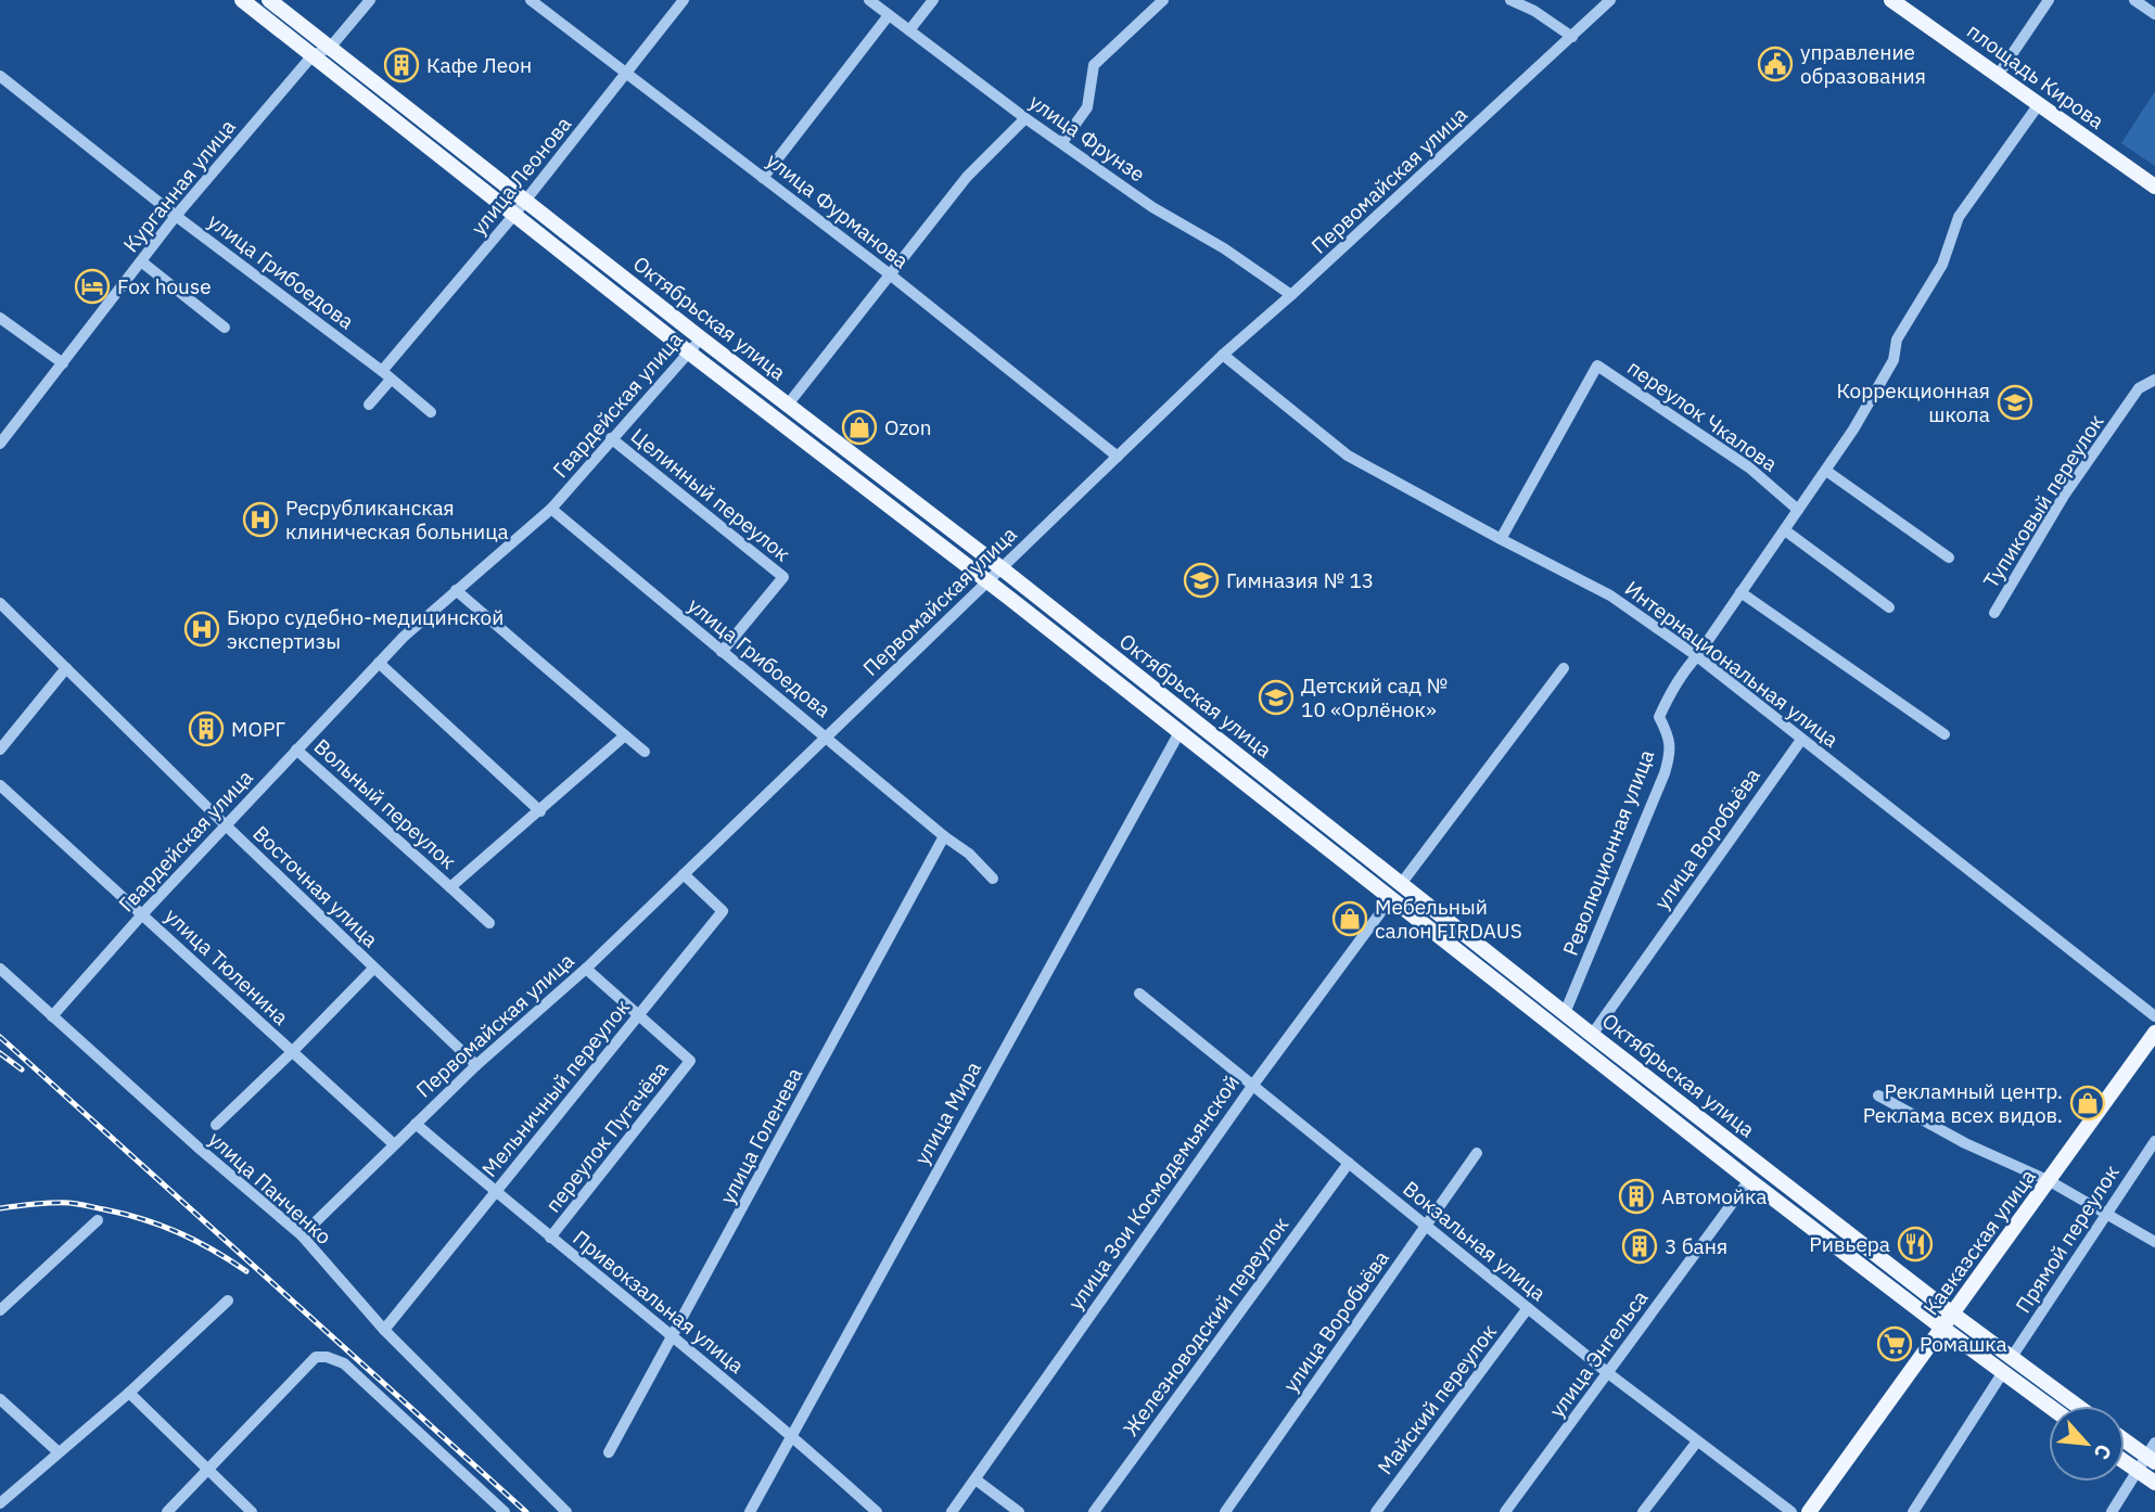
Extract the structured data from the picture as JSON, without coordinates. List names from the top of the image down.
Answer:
{
  "streets": {
    "main road": ["площадь Кирова", "Октябрьская улица", "Кавказская улица"],
    "street": [
      "улица Фрунзе",
      "улица Леонова",
      "Первомайская улица",
      "Курганная улица",
      "улица Фурманова",
      "улица Грибоедова",
      "Гвардейская улица",
      "переулок Чкалова",
      "Целинный переулок",
      "Тупиковый переулок",
      "Интернациональная улица",
      "Вольный переулок",
      "улица Воробьёва",
      "Революционная улица",
      "Восточная улица",
      "улица Тюленина",
      "Мельничный переулок",
      "улица Мира",
      "улица Голенева",
      "переулок Пугачёва",
      "улица Панченко",
      "улица Зои Космодемьянской",
      "Прямой переулок",
      "Вокзальная улица",
      "Привокзальная улица",
      "Железноводский переулок",
      "улица Энгельса",
      "Майский переулок"
    ]
  },
  "crossings": [
    ["площадь Кирова", "Революционная улица"],
    ["улица Фрунзе", "Первомайская улица"],
    ["улица Леонова", "улица Фурманова"],
    ["улица Леонова", "улица Грибоедова"],
    ["улица Леонова", "Октябрьская улица"],
    ["Первомайская улица", "улица Фурманова"],
    ["Первомайская улица", "улица Грибоедова"],
    ["Первомайская улица", "Октябрьская улица"],
    ["Первомайская улица", "Интернациональная улица"],
    ["Первомайская улица", "Восточная улица"],
    ["Первомайская улица", "улица Тюленина"],
    ["Первомайская улица", "Мельничный переулок"],
    ["Первомайская улица", "переулок Пугачёва"],
    ["Первомайская улица", "улица Панченко"],
    ["Первомайская улица", "Привокзальная улица"],
    ["Курганная улица", "улица Грибоедова"],
    ["Курганная улица", "Октябрьская улица"],
    ["улица Грибоедова", "Гвардейская улица"],
    ["улица Грибоедова", "Целинный переулок"],
    ["улица Грибоедова", "улица Голенева"],
    ["Октябрьская улица", "Гвардейская улица"],
    ["Октябрьская улица", "улица Воробьёва"],
    ["Октябрьская улица", "Революционная улица"],
    ["Октябрьская улица", "улица Мира"],
    ["Октябрьская улица", "улица Зои Космодемьянской"],
    ["Октябрьская улица", "Прямой переулок"],
    ["Октябрьская улица", "Кавказская улица"],
    ["Октябрьская улица", "улица Энгельса"],
    ["Гвардейская улица", "Целинный переулок"],
    ["Гвардейская улица", "Вольный переулок"],
    ["Гвардейская улица", "Восточная улица"],
    ["Гвардейская улица", "улица Тюленина"],
    ["Гвардейская улица", "улица Панченко"],
    ["переулок Чкалова", "Интернациональная улица"],
    ["переулок Чкалова", "Революционная улица"],
    ["Интернациональная улица", "улица Воробьёва"],
    ["Интернациональная улица", "Революционная улица"],
    ["улица Воробьёва", "Вокзальная улица"],
    ["Мельничный переулок", "переулок Пугачёва"],
    ["Мельничный переулок", "улица Панченко"],
    ["Мельничный переулок", "Привокзальная улица"],
    ["улица Мира", "Привокзальная улица"],
    ["улица Голенева", "Привокзальная улица"],
    ["переулок Пугачёва", "Привокзальная улица"],
    ["улица Зои Космодемьянской", "Вокзальная улица"],
    ["Вокзальная улица", "Железноводский переулок"],
    ["Вокзальная улица", "улица Энгельса"],
    ["Вокзальная улица", "Майский переулок"]
  ],
  "places": {
    "public building": ["управление образования"],
    "building": [
      "Кафе Леон",
      "МОРГ",
      "Автомойка",
      "3 баня"
    ],
    "hotel": ["Fox house"],
    "school or university": ["Коррекционная школа", "Гимназия № 13", "Детский сад № 10 «Орлёнок»"],
    "shop": ["Ozon", "Мебельный салон FIRDAUS", "Рекламный центр. Реклама всех видов."],
    "hospital": ["Ресрубликанская клиническая больница", "Бюро судебно-медицинской экспертизы"],
    "restaurant": ["Ривьера"],
    "supermarket": ["Ромашка"]
  },
  "north": "bottom right"
}
